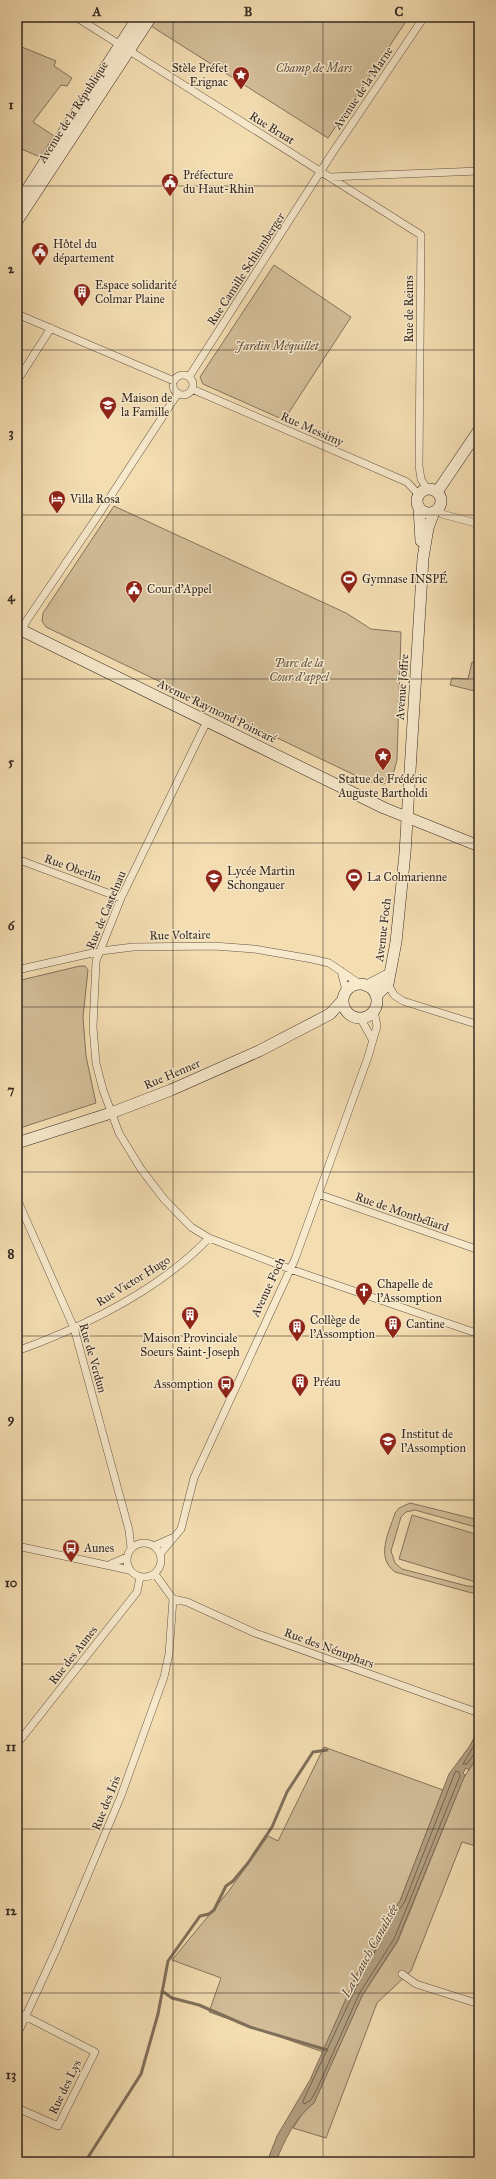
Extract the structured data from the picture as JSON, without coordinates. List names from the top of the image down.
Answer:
{
  "streets": {
    "street": [
      "Avenue de la Marne",
      "Avenue de la République",
      "Rue Bruat",
      "Rue Camille Schlumberger",
      "Rue de Reims",
      "Rue Messimy",
      "Avenue Joffre",
      "Avenue Raymond Poincaré",
      "Rue Oberlin",
      "Rue de Castelnau",
      "Avenue Foch",
      "Rue Voltaire",
      "Rue Henner",
      "Rue de Montbéliard",
      "Rue Victor Hugo",
      "Rue de Verdun",
      "Rue des Nénuphars",
      "Rue des Aunes",
      "Rue des Iris",
      "Rue des Lys"
    ]
  },
  "crossings": [
    ["Avenue de la Marne", "Rue Bruat"],
    ["Avenue de la Marne", "Rue Camille Schlumberger"],
    ["Avenue de la République", "Rue Bruat"],
    ["Rue Bruat", "Rue Camille Schlumberger"],
    ["Rue Bruat", "Rue de Reims"],
    ["Rue Camille Schlumberger", "Rue Messimy"],
    ["Rue de Reims", "Rue Messimy"],
    ["Rue de Reims", "Avenue Joffre"],
    ["Rue Messimy", "Avenue Joffre"],
    ["Avenue Joffre", "Avenue Raymond Poincaré"],
    ["Avenue Joffre", "Avenue Foch"],
    ["Avenue Raymond Poincaré", "Rue de Castelnau"],
    ["Avenue Raymond Poincaré", "Avenue Foch"],
    ["Rue Oberlin", "Rue de Castelnau"],
    ["Rue de Castelnau", "Avenue Foch"],
    ["Rue de Castelnau", "Rue Voltaire"],
    ["Rue de Castelnau", "Rue Henner"],
    ["Rue de Castelnau", "Rue Victor Hugo"],
    ["Avenue Foch", "Rue Voltaire"],
    ["Avenue Foch", "Rue Henner"],
    ["Avenue Foch", "Rue de Montbéliard"],
    ["Avenue Foch", "Rue de Verdun"],
    ["Avenue Foch", "Rue des Aunes"],
    ["Rue Voltaire", "Rue Henner"],
    ["Rue Victor Hugo", "Rue de Verdun"],
    ["Rue de Verdun", "Rue des Aunes"],
    ["Rue des Nénuphars", "Rue des Iris"],
    ["Rue des Iris", "Rue des Lys"]
  ],
  "water": ["La Lauch Canalisée"],
  "parks": ["Champ de Mars", "Jardin Méquillet", "Parc de la Cour d'appel"],
  "places": {
    "place": ["Stèle Préfet Erignac", "Statue de Frédéric Auguste Bartholdi"],
    "public building": ["Préfecture du Haut-Rhin", "Hôtel du département", "Cour d'Appel"],
    "building": [
      "Espace solidarité Colmar Plaine",
      "Maison Provinciale Soeurs Saint-Joseph",
      "Cantine",
      "Collège de l'Assomption",
      "Préau"
    ],
    "school or university": ["Maison de la Famille", "Lycée Martin Schongauer", "Institut de l'Assomption"],
    "hotel": ["Villa Rosa"],
    "sports": ["Gymnase INSPÉ", "La Colmarienne"],
    "church": ["Chapelle de l'Assomption"],
    "bus stop": ["Assomption", "Aunes"]
  },
  "grid": {
    "columns": ["A", "B", "C"],
    "rows": [
      "1",
      "2",
      "3",
      "4",
      "5",
      "6",
      "7",
      "8",
      "9",
      "10",
      "11",
      "12",
      "13"
    ]
  }
}
